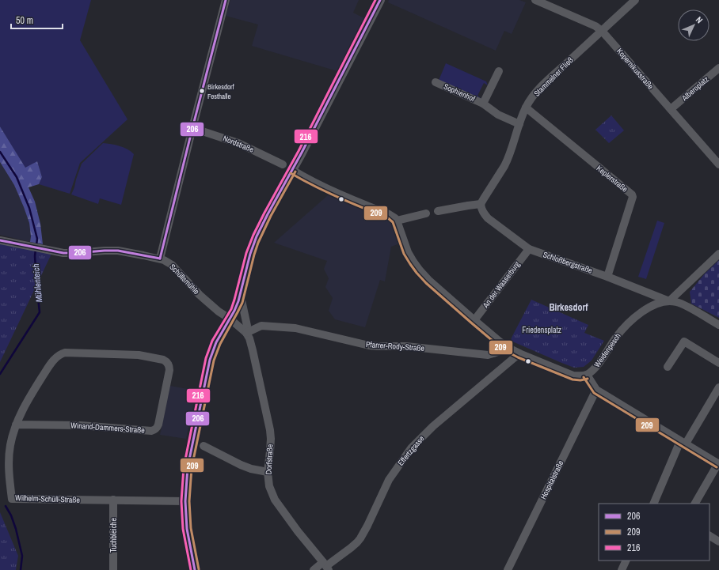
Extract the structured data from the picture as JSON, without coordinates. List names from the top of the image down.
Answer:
{
  "streets": {
    "street": [
      "Kopernikusstraße",
      "Stammelner Fließ",
      "Alberoplatz",
      "Sophienhof",
      "Nordstraße",
      "Keplerstraße",
      "Schloßbergstraße",
      "Schüllsmühle",
      "An der Wasserburg",
      "Pfarrer-Rody-Straße",
      "Weidenpesch",
      "Winand-Dammers-Straße",
      "Effertzgasse",
      "Dorfstraße",
      "Hospitalstraße",
      "Wilhelm-Schüll-Straße",
      "Tuchbleiche"
    ]
  },
  "crossings": [
    ["Kopernikusstraße", "Stammelner Fließ"],
    ["Kopernikusstraße", "Alberoplatz"],
    ["Stammelner Fließ", "Sophienhof"],
    ["Stammelner Fließ", "Keplerstraße"],
    ["Stammelner Fließ", "Schloßbergstraße"],
    ["Keplerstraße", "Schloßbergstraße"],
    ["Schloßbergstraße", "An der Wasserburg"],
    ["Schloßbergstraße", "Weidenpesch"],
    ["Schüllsmühle", "Dorfstraße"],
    ["Pfarrer-Rody-Straße", "Dorfstraße"],
    ["Winand-Dammers-Straße", "Wilhelm-Schüll-Straße"],
    ["Effertzgasse", "Dorfstraße"],
    ["Wilhelm-Schüll-Straße", "Tuchbleiche"]
  ],
  "districts": ["Birkesdorf"],
  "water": ["Mühlenteich"],
  "parks": ["Friedensplatz"],
  "places": ["Birkesdorf Festhalle"],
  "lines": ["transit line 206", "transit line 216", "transit line 209"],
  "legend": ["206", "209", "216"],
  "scale_bar": "50 m",
  "north": "top right"
}
